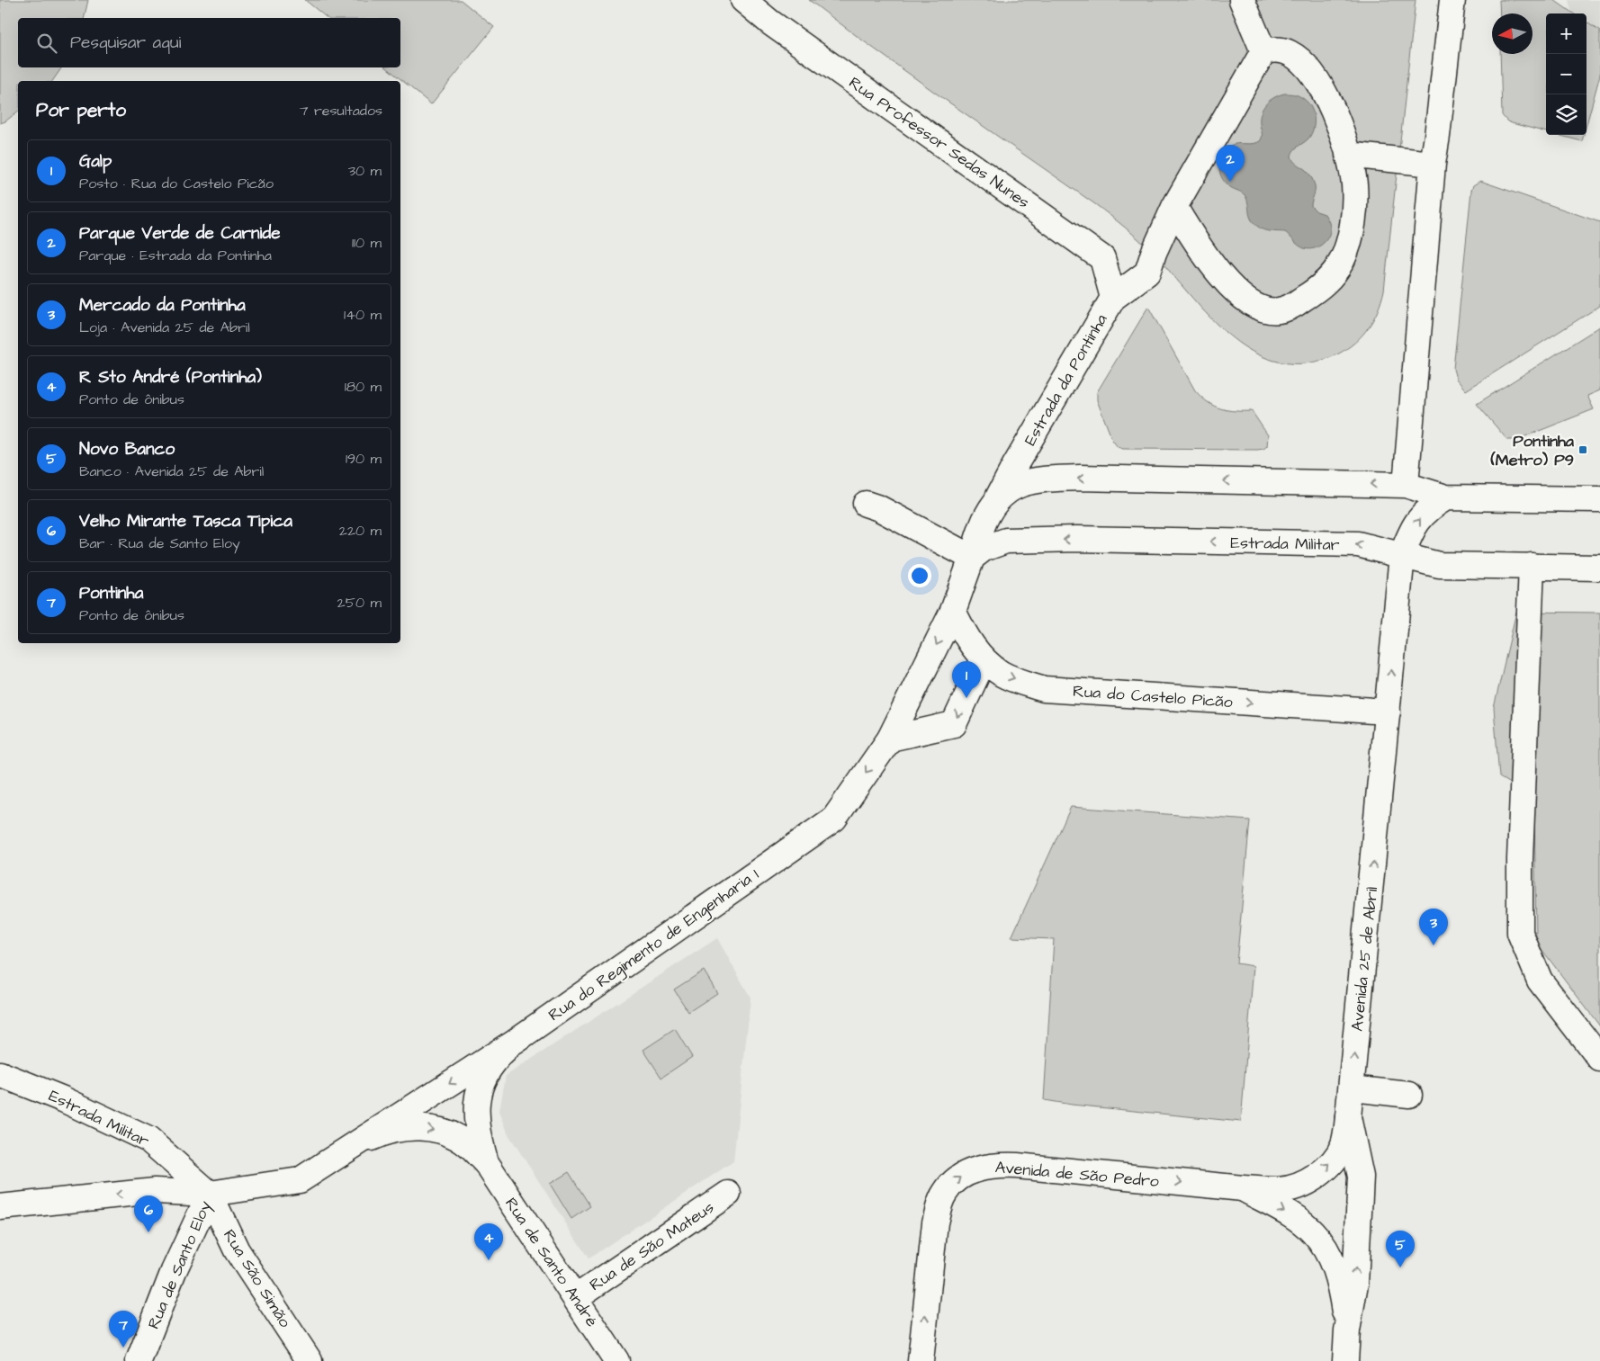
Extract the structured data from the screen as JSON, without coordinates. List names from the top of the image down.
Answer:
{
  "streets": {
    "street": [
      "Rua Professor Sedas Nunes",
      "Estrada da Pontinha",
      "Estrada Militar",
      "Rua do Castelo Picão",
      "Rua do Regimento de Engenharia 1",
      "Avenida 25 de Abril",
      "Avenida de São Pedro",
      "Rua de São Mateus",
      "Rua de Santo André",
      "Rua de Santo Eloy",
      "Rua São Simão"
    ]
  },
  "crossings": [
    ["Rua Professor Sedas Nunes", "Estrada da Pontinha"],
    ["Estrada da Pontinha", "Estrada Militar"],
    ["Estrada da Pontinha", "Rua do Regimento de Engenharia 1"],
    ["Estrada Militar", "Rua do Regimento de Engenharia 1"],
    ["Estrada Militar", "Avenida 25 de Abril"],
    ["Estrada Militar", "Rua de Santo Eloy"],
    ["Estrada Militar", "Rua São Simão"],
    ["Rua do Castelo Picão", "Rua do Regimento de Engenharia 1"],
    ["Rua do Castelo Picão", "Avenida 25 de Abril"],
    ["Rua do Regimento de Engenharia 1", "Rua de Santo André"],
    ["Rua do Regimento de Engenharia 1", "Rua de Santo Eloy"],
    ["Rua do Regimento de Engenharia 1", "Rua São Simão"],
    ["Avenida 25 de Abril", "Avenida de São Pedro"],
    ["Rua de São Mateus", "Rua de Santo André"],
    ["Rua de Santo Eloy", "Rua São Simão"]
  ],
  "one_way": ["Rua do Regimento de Engenharia 1"],
  "places": {
    "transit": ["Pontinha (Metro) P9"]
  },
  "north": "left",
  "page": {
    "map_buttons": ["+", "−"],
    "search": "Pesquisar aqui",
    "heading": ["Por perto", "7 resultados"],
    "list": [
      {
        "mark": "1",
        "name": "Galp",
        "note": "Posto · Rua do Castelo Picão",
        "value": "30 m"
      },
      {
        "mark": "2",
        "name": "Parque Verde de Carnide",
        "note": "Parque · Estrada da Pontinha",
        "value": "110 m"
      },
      {
        "mark": "3",
        "name": "Mercado da Pontinha",
        "note": "Loja · Avenida 25 de Abril",
        "value": "140 m"
      },
      {
        "mark": "4",
        "name": "R Sto André (Pontinha)",
        "note": "Ponto de ônibus",
        "value": "180 m"
      },
      {
        "mark": "5",
        "name": "Novo Banco",
        "note": "Banco · Avenida 25 de Abril",
        "value": "190 m"
      },
      {
        "mark": "6",
        "name": "Velho Mirante Tasca Tipica",
        "note": "Bar · Rua de Santo Eloy",
        "value": "220 m"
      },
      {
        "mark": "7",
        "name": "Pontinha",
        "note": "Ponto de ônibus",
        "value": "250 m"
      }
    ],
    "pins": [
      "2",
      "1",
      "3",
      "6",
      "4",
      "5",
      "7"
    ]
  }
}
